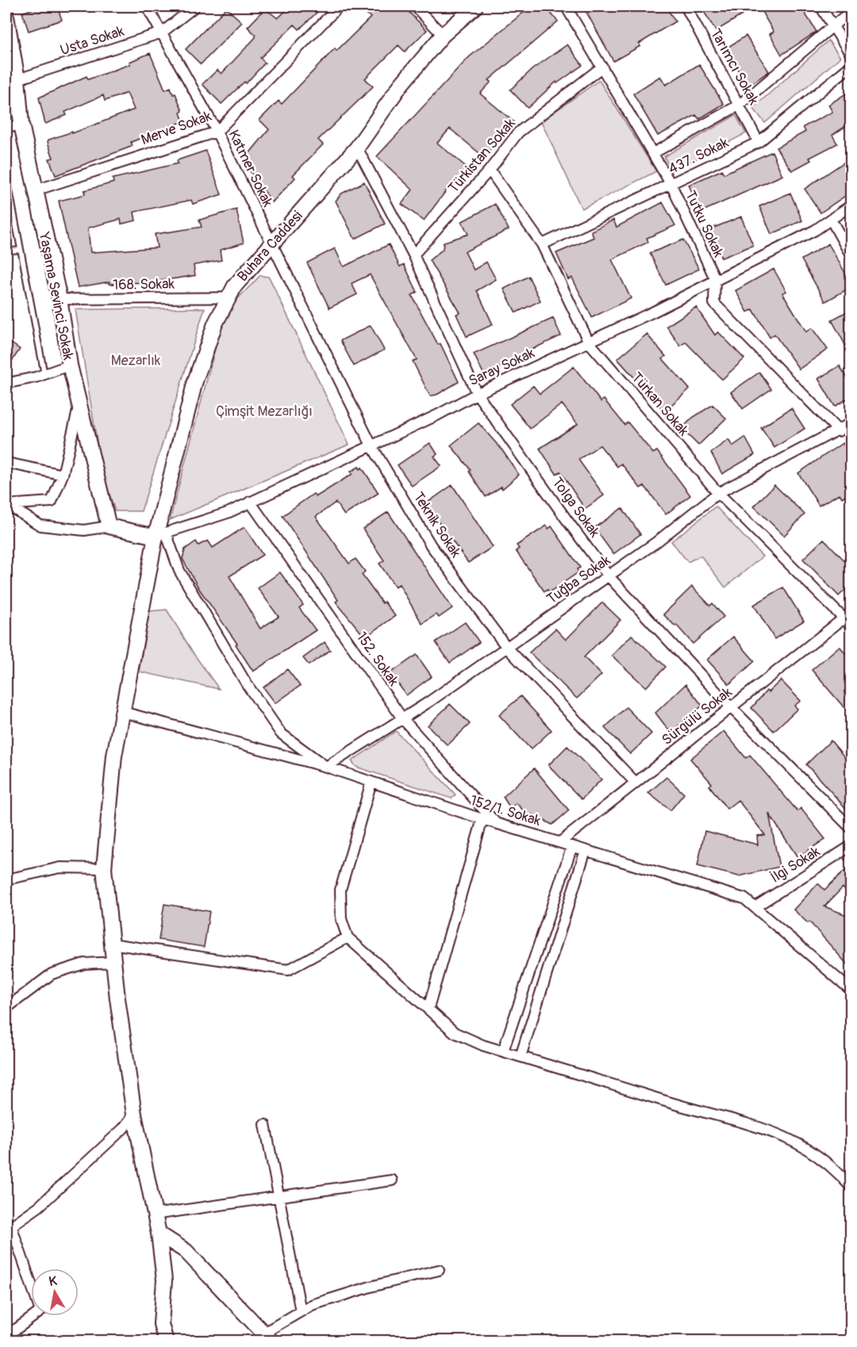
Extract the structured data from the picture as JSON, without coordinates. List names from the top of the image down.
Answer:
{
  "streets": {
    "street": [
      "Usta Sokak",
      "Tarımcı Sokak",
      "Merve Sokak",
      "Türkistan Sokak",
      "437. Sokak",
      "Katmer Sokak",
      "Tutku Sokak",
      "Buhara Caddesi",
      "168. Sokak",
      "Yaşama Sevinci Sokak",
      "Saray Sokak",
      "Türkan Sokak",
      "Tolga Sokak",
      "Teknik Sokak",
      "Tuğba Sokak",
      "152. Sokak",
      "Sürgülü Sokak",
      "152/1. Sokak",
      "İlgi Sokak"
    ]
  },
  "crossings": [
    ["Usta Sokak", "Katmer Sokak"],
    ["Usta Sokak", "Yaşama Sevinci Sokak"],
    ["Tarımcı Sokak", "437. Sokak"],
    ["Merve Sokak", "Katmer Sokak"],
    ["Merve Sokak", "Yaşama Sevinci Sokak"],
    ["Türkistan Sokak", "Tutku Sokak"],
    ["Türkistan Sokak", "Türkan Sokak"],
    ["Türkistan Sokak", "Tolga Sokak"],
    ["437. Sokak", "Tutku Sokak"],
    ["437. Sokak", "Türkan Sokak"],
    ["Katmer Sokak", "Buhara Caddesi"],
    ["Katmer Sokak", "Teknik Sokak"],
    ["Tutku Sokak", "Saray Sokak"],
    ["Tutku Sokak", "Tuğba Sokak"],
    ["Buhara Caddesi", "168. Sokak"],
    ["Buhara Caddesi", "Saray Sokak"],
    ["Buhara Caddesi", "Tolga Sokak"],
    ["Buhara Caddesi", "Teknik Sokak"],
    ["Buhara Caddesi", "152/1. Sokak"],
    ["168. Sokak", "Yaşama Sevinci Sokak"],
    ["Saray Sokak", "Türkan Sokak"],
    ["Saray Sokak", "Tolga Sokak"],
    ["Saray Sokak", "Teknik Sokak"],
    ["Saray Sokak", "152. Sokak"],
    ["Türkan Sokak", "Tuğba Sokak"],
    ["Türkan Sokak", "Sürgülü Sokak"],
    ["Tolga Sokak", "Tuğba Sokak"],
    ["Tolga Sokak", "Sürgülü Sokak"],
    ["Teknik Sokak", "Tuğba Sokak"],
    ["Teknik Sokak", "Sürgülü Sokak"],
    ["Tuğba Sokak", "152. Sokak"],
    ["Tuğba Sokak", "152/1. Sokak"],
    ["152. Sokak", "152/1. Sokak"],
    ["Sürgülü Sokak", "152/1. Sokak"],
    ["152/1. Sokak", "İlgi Sokak"]
  ],
  "parks": ["Mezarlık", "Çimşit Mezarlığı"],
  "north": "top"
}
